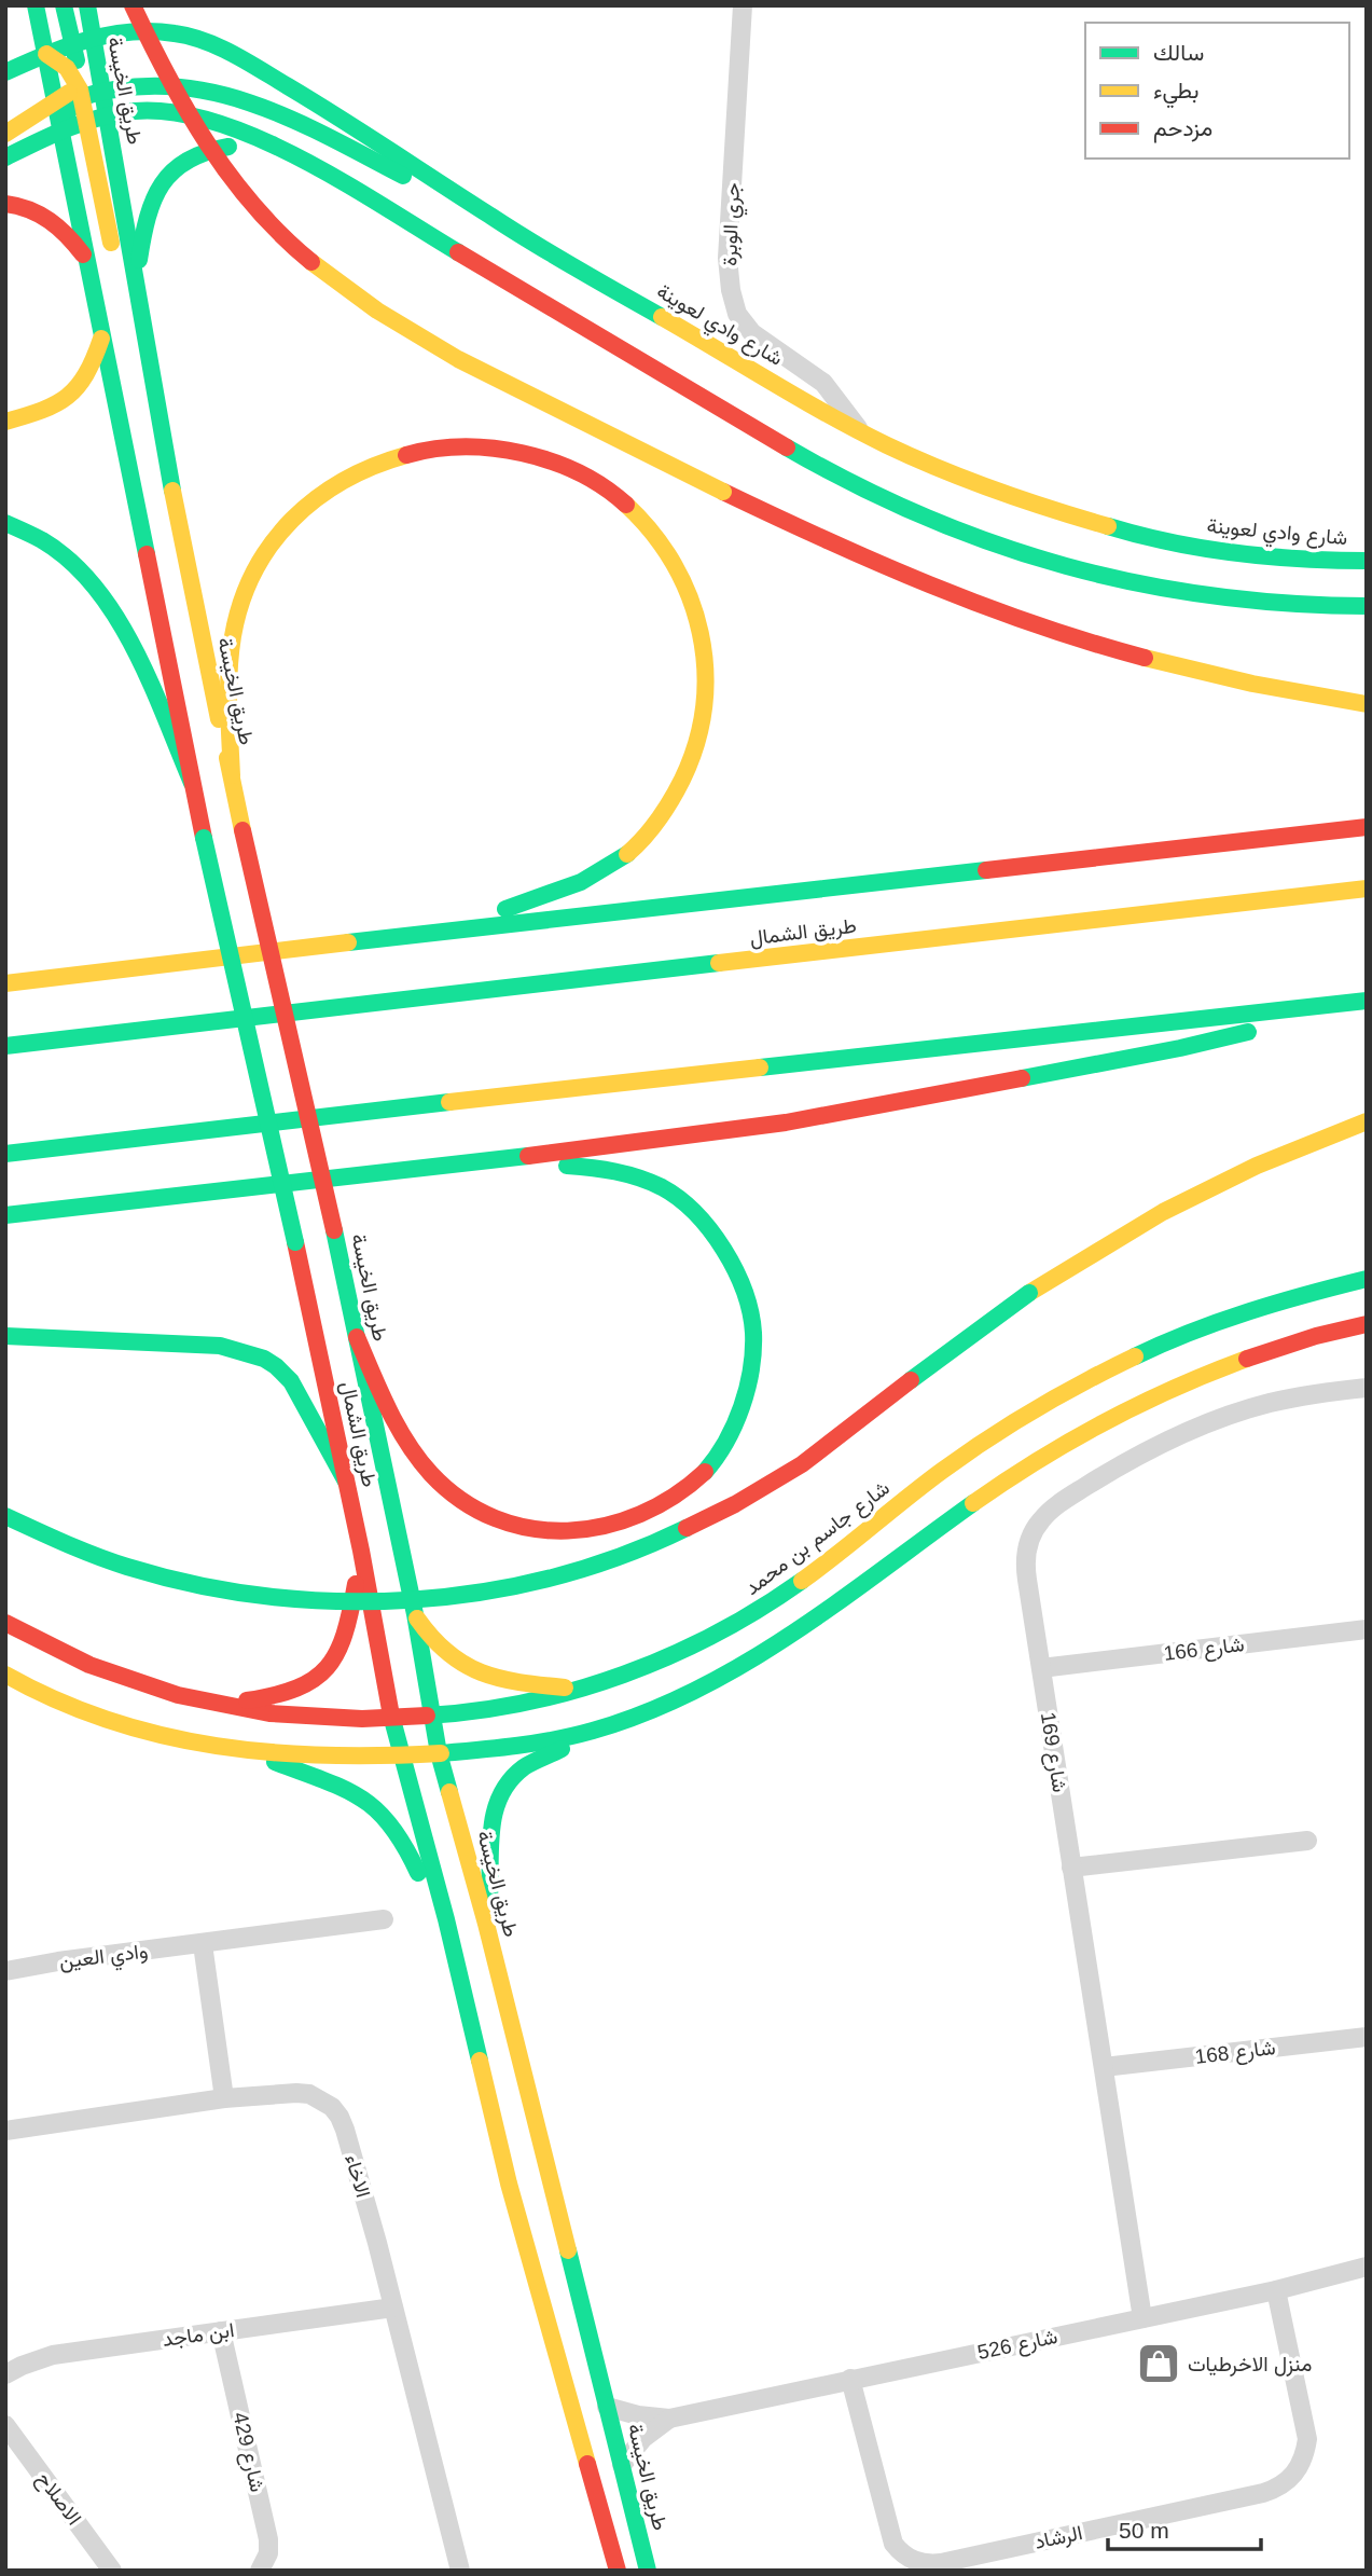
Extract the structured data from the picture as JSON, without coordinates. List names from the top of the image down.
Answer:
{
  "streets": {
    "main road": [
      "طريق الخيسة",
      "شارع وادي لعوينة",
      "طريق الشمال",
      "شارع جاسم بن محمد"
    ],
    "street": [
      "جري الوبرة",
      "شارع 166",
      "شارع 169",
      "وادي العين",
      "شارع 168",
      "الاخاء",
      "ابن ماجد",
      "شارع 526",
      "شارع 429",
      "الاصلاح",
      "الرشاد"
    ]
  },
  "crossings": [
    ["طريق الخيسة", "شارع وادي لعوينة"],
    ["طريق الخيسة", "شارع جاسم بن محمد"],
    ["طريق الخيسة", "شارع 526"],
    ["جري الوبرة", "شارع وادي لعوينة"],
    ["طريق الشمال", "شارع جاسم بن محمد"],
    ["شارع 166", "شارع 169"],
    ["شارع 169", "شارع 168"],
    ["شارع 169", "شارع 526"],
    ["الاخاء", "ابن ماجد"],
    ["ابن ماجد", "شارع 429"],
    ["شارع 526", "الرشاد"]
  ],
  "places": {
    "shop": ["منزل الاخرطيات"]
  },
  "legend": ["سالك", "بطيء", "مزدحم"],
  "scale_bar": "50 m"
}
